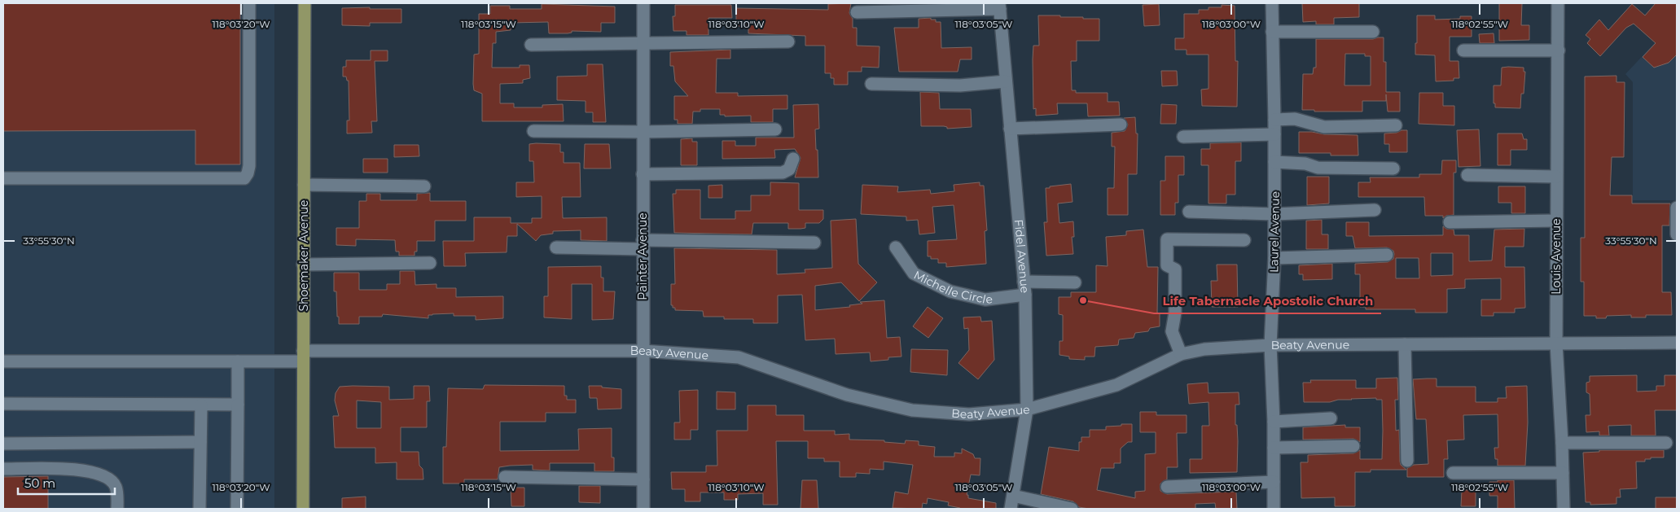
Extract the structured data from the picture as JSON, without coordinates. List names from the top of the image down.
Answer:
{
  "streets": {
    "main road": ["Shoemaker Avenue"],
    "street": [
      "Laurel Avenue",
      "Painter Avenue",
      "Fidel Avenue",
      "Louis Avenue",
      "Michelle Circle",
      "Beaty Avenue"
    ]
  },
  "crossings": [
    ["Laurel Avenue", "Beaty Avenue"],
    ["Shoemaker Avenue", "Beaty Avenue"],
    ["Painter Avenue", "Beaty Avenue"],
    ["Fidel Avenue", "Michelle Circle"],
    ["Fidel Avenue", "Beaty Avenue"],
    ["Louis Avenue", "Beaty Avenue"]
  ],
  "places": ["Life Tabernacle Apostolic Church"],
  "scale_bar": "50 m",
  "coordinates": [
    "118°03'20\"W",
    "118°03'15\"W",
    "118°03'10\"W",
    "118°03'05\"W",
    "118°03'00\"W",
    "118°02'55\"W",
    "33°55'30\"N"
  ]
}
